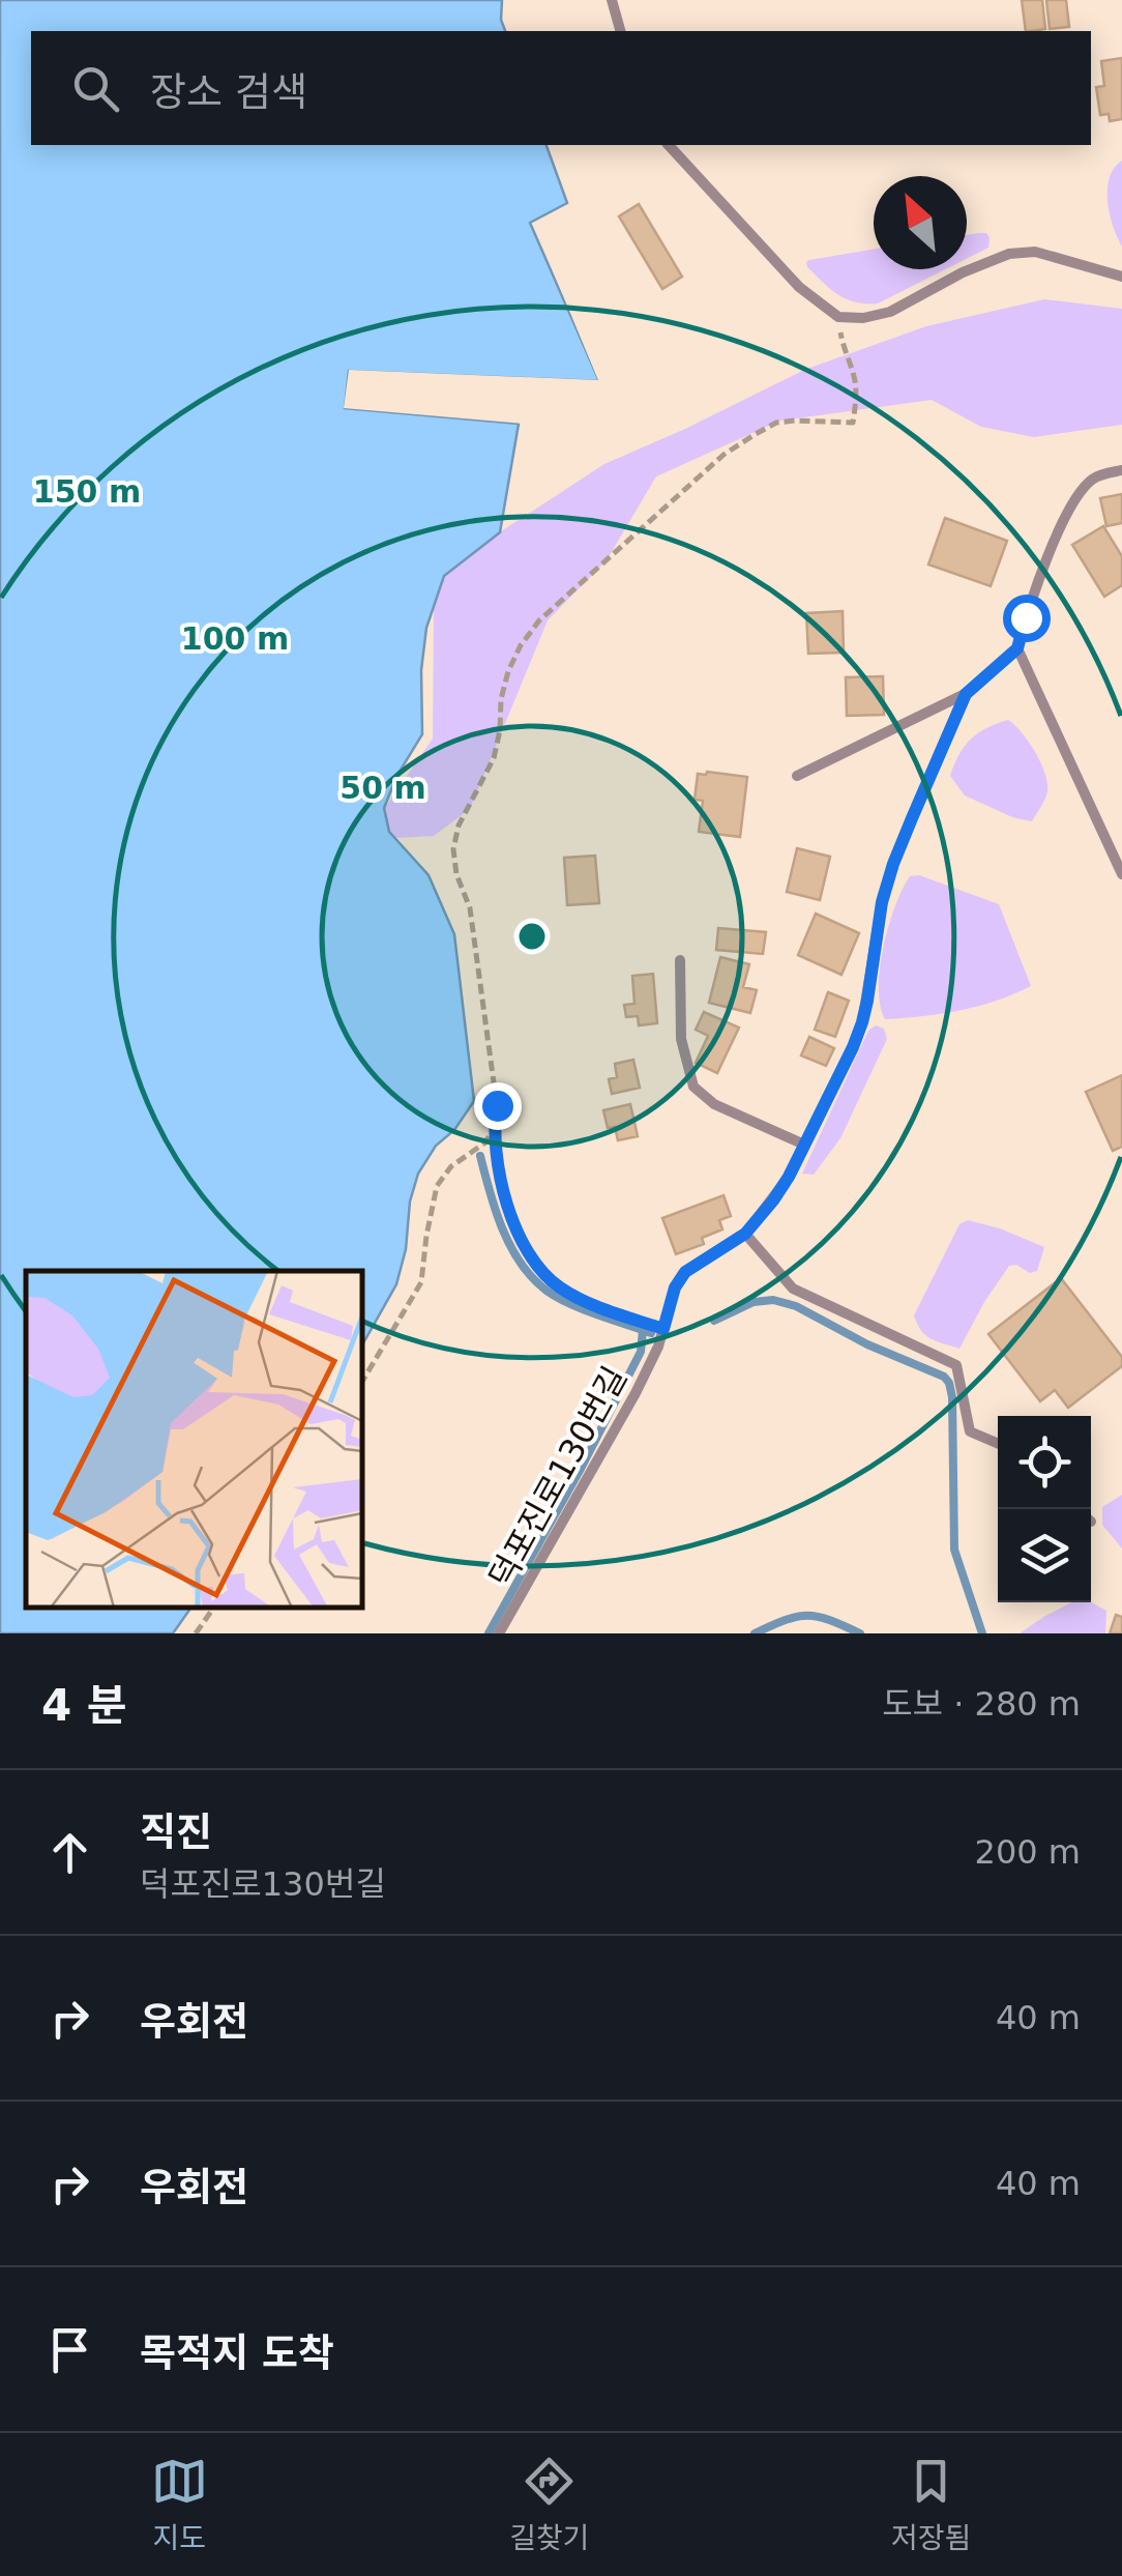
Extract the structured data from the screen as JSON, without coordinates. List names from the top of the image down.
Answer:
{
  "streets": {
    "lane": ["덕포진로130번길"]
  },
  "north": "top left",
  "page": {
    "search": "장소 검색",
    "heading": ["4 분", "도보 · 280 m"],
    "list": [
      ["직진", "덕포진로130번길", "200 m"],
      ["우회전", "40 m"],
      ["우회전", "40 m"],
      "목적지 도착"
    ],
    "nav": ["지도", "길찾기", "저장됨"]
  },
  "rings": ["150 m", "100 m", "50 m"]
}
